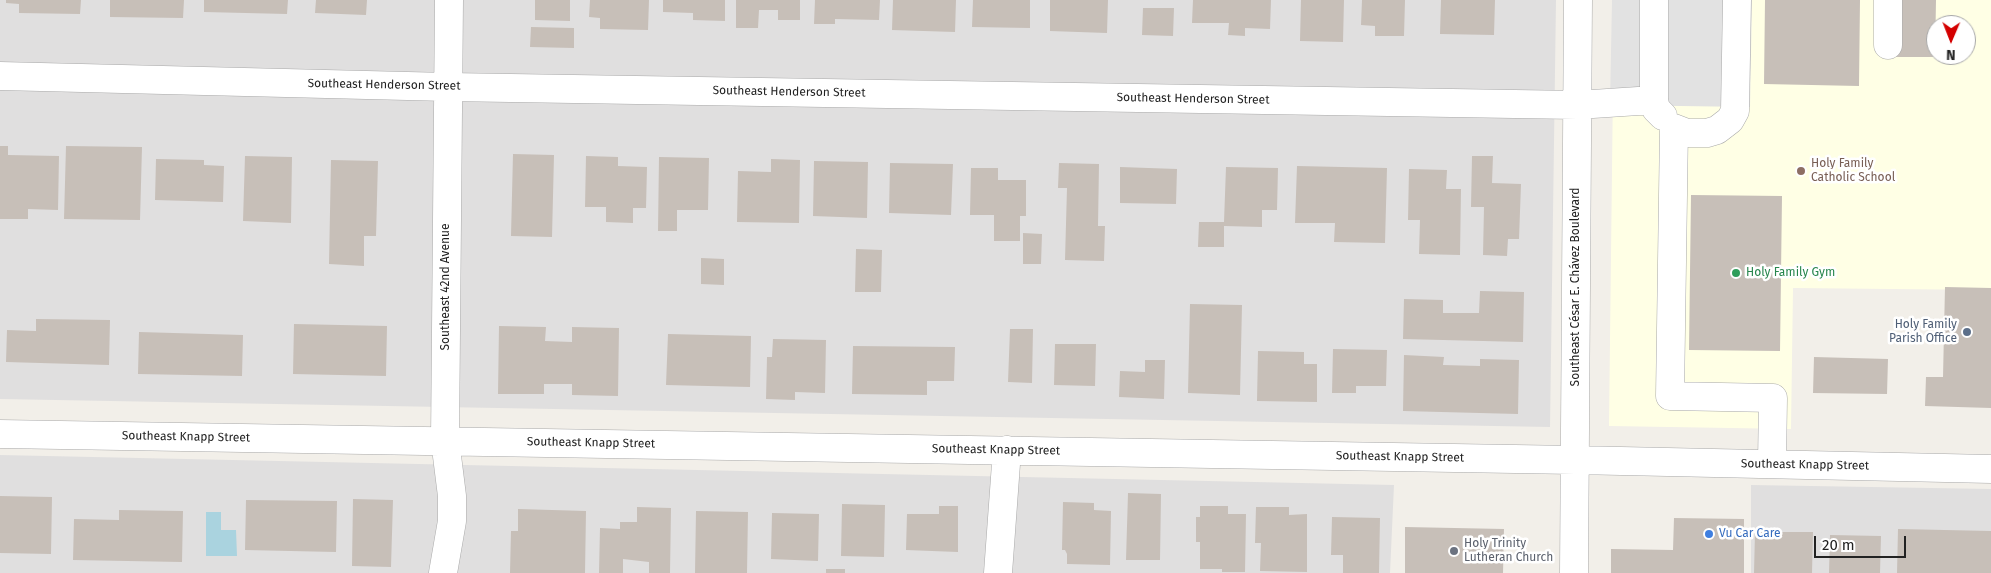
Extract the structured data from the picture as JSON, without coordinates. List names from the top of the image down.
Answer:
{
  "streets": {
    "street": [
      "Southeast Henderson Street",
      "Southeast 42nd Avenue",
      "Southeast César E. Chávez Boulevard",
      "Southeast Knapp Street"
    ]
  },
  "crossings": [
    ["Southeast Henderson Street", "Southeast 42nd Avenue"],
    ["Southeast Henderson Street", "Southeast César E. Chávez Boulevard"],
    ["Southeast 42nd Avenue", "Southeast Knapp Street"],
    ["Southeast César E. Chávez Boulevard", "Southeast Knapp Street"]
  ],
  "places": [
    "Holy Family Catholic School",
    "Holy Family Gym",
    "Holy Family Parish Office",
    "Vu Car Care",
    "Holy Trinity Lutheran Church"
  ],
  "scale_bar": "20 m",
  "north": "bottom"
}
